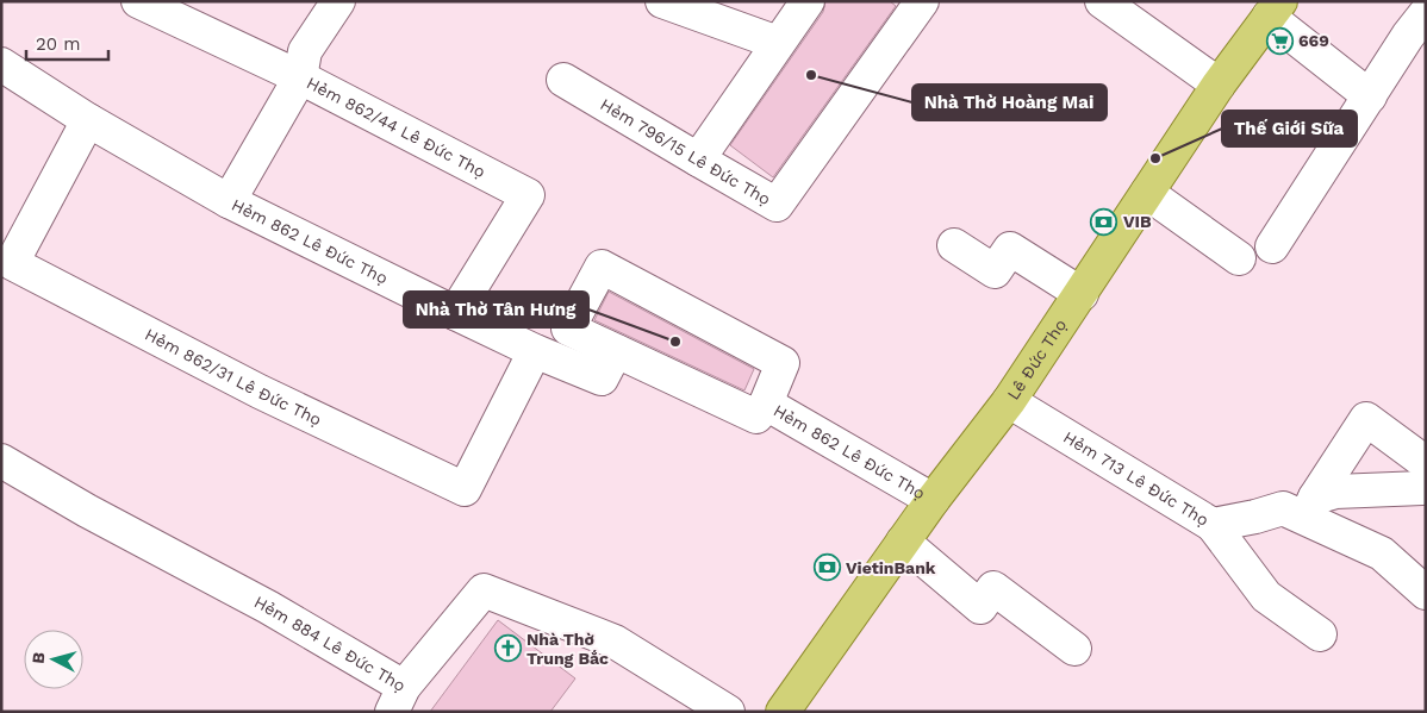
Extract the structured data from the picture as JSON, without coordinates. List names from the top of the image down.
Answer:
{
  "streets": {
    "main road": ["Lê Đức Thọ"],
    "street": [
      "Hẻm 862/44 Lê Đức Thọ",
      "Hẻm 796/15 Lê Đức Thọ",
      "Hẻm 862 Lê Đức Thọ",
      "Hẻm 862/31 Lê Đức Thọ",
      "Hẻm 713 Lê Đức Thọ",
      "Hẻm 884 Lê Đức Thọ"
    ]
  },
  "crossings": [
    ["Hẻm 862/44 Lê Đức Thọ", "Hẻm 862 Lê Đức Thọ"],
    ["Hẻm 862 Lê Đức Thọ", "Lê Đức Thọ"],
    ["Hẻm 862 Lê Đức Thọ", "Hẻm 862/31 Lê Đức Thọ"],
    ["Lê Đức Thọ", "Hẻm 713 Lê Đức Thọ"]
  ],
  "places": {
    "supermarket": ["669"],
    "other": ["Nhà Thờ Hoàng Mai", "Thế Giới Sữa", "Nhà Thờ Tân Hưng"],
    "bank": ["VIB", "VietinBank"],
    "church": ["Nhà Thờ Trung Bắc"]
  },
  "scale_bar": "20 m",
  "north": "left"
}
